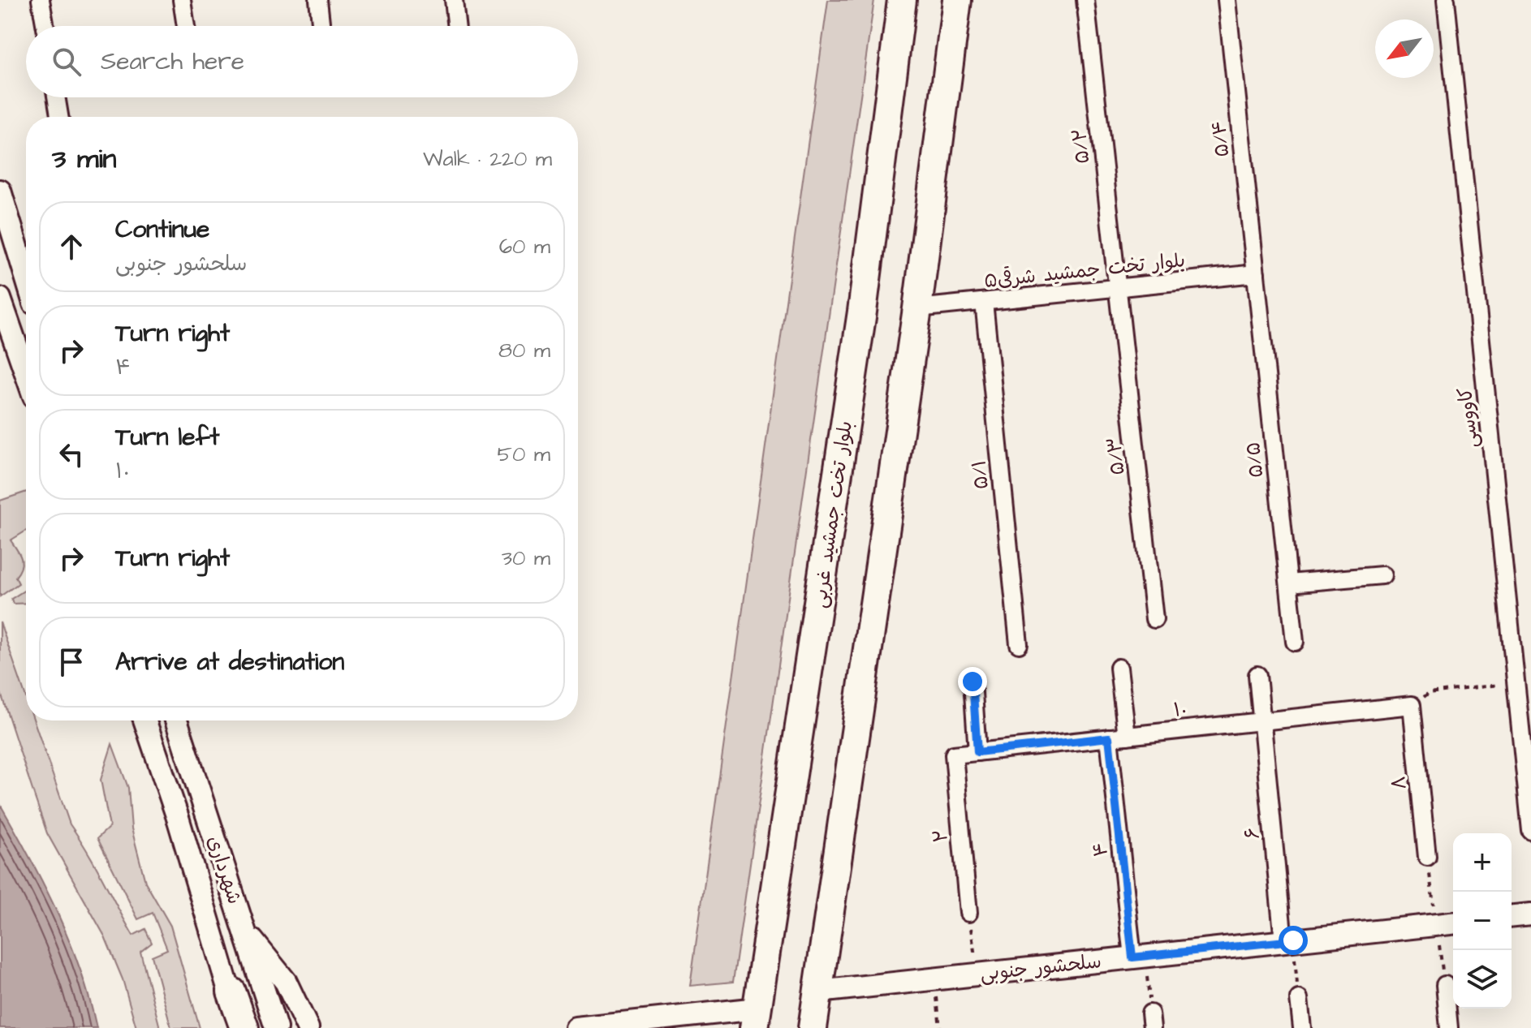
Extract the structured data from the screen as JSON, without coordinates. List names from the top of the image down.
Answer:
{
  "streets": {
    "main road": ["بلوار تخت جمشید غربی"],
    "street": [
      "۵/۴",
      "۵/۲",
      "بلوار تخت جمشید شرقی۵",
      "کاووسی",
      "۵/۳",
      "۵/۵",
      "۵/۱",
      "۱۰",
      "۸",
      "۶",
      "۲",
      "۴",
      "شهرداری",
      "سلحشور جنوبی"
    ]
  },
  "crossings": [
    ["۵/۴", "بلوار تخت جمشید شرقی۵"],
    ["۵/۴", "۵/۵"],
    ["۵/۲", "بلوار تخت جمشید شرقی۵"],
    ["۵/۲", "۵/۳"],
    ["بلوار تخت جمشید شرقی۵", "۵/۳"],
    ["بلوار تخت جمشید شرقی۵", "۵/۵"],
    ["بلوار تخت جمشید شرقی۵", "۵/۱"],
    ["۱۰", "۸"],
    ["۱۰", "۶"],
    ["۱۰", "۲"],
    ["۱۰", "۴"],
    ["۶", "سلحشور جنوبی"],
    ["۴", "سلحشور جنوبی"]
  ],
  "north": "bottom left",
  "page": {
    "search": "Search here",
    "heading": ["3 min", "Walk · 220 m"],
    "list": [
      ["Continue", "سلحشور جنوبی", "60 m"],
      ["Turn right", "۴", "80 m"],
      ["Turn left", "۱۰", "50 m"],
      ["Turn right", "30 m"],
      "Arrive at destination"
    ],
    "map_buttons": ["+", "−"]
  }
}
